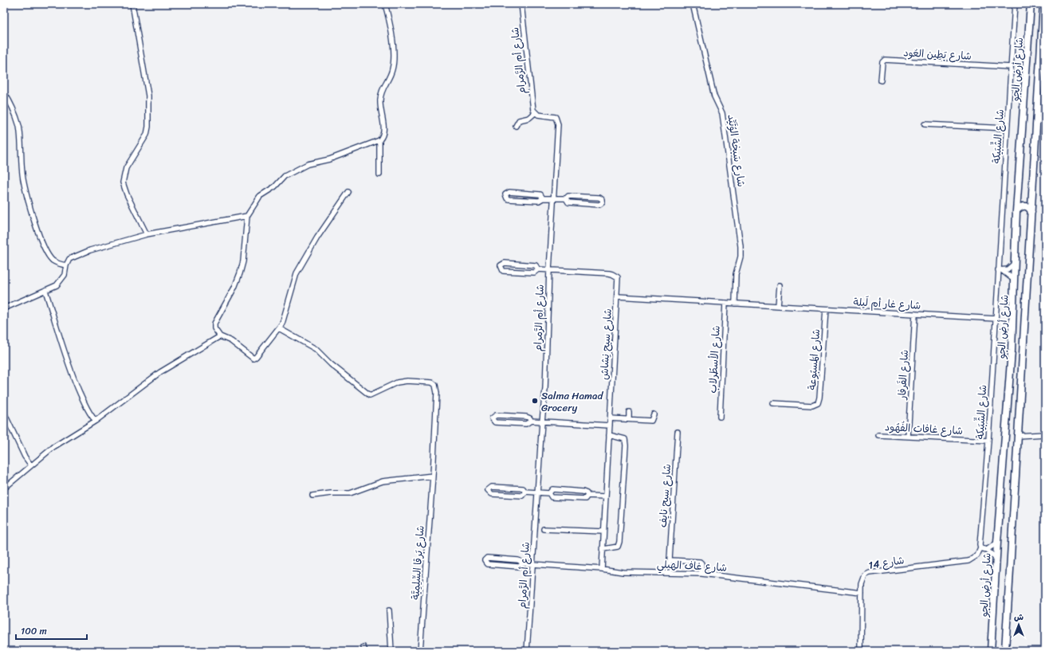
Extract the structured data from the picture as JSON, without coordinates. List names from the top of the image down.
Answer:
{
  "streets": {
    "main road": ["شارع أرض الجو"],
    "street": [
      "شارع بَطِين العُود",
      "شارع أم الرَّمرام",
      "شارع الشِّبَيكة",
      "شارع سَبخة الوُتَيِّد",
      "شارع غار أم لَيلة",
      "شارع سيح نِشاش",
      "شارع الأسطُرلاب",
      "شارع المَسبُوعة",
      "شارع الفَرفار",
      "شارع غافات الفُهُود",
      "شارع سيح نايِف",
      "شارع بَرقا السِّلِمِيَّة",
      "شارع 14",
      "شارع غاف الهيلي"
    ]
  },
  "crossings": [
    ["شارع بَطِين العُود", "شارع الشِّبَيكة"],
    ["شارع أم الرَّمرام", "شارع سيح نِشاش"],
    ["شارع أم الرَّمرام", "شارع غاف الهيلي"],
    ["شارع الشِّبَيكة", "شارع غار أم لَيلة"],
    ["شارع الشِّبَيكة", "شارع غافات الفُهُود"],
    ["شارع الشِّبَيكة", "شارع 14"],
    ["شارع سَبخة الوُتَيِّد", "شارع غار أم لَيلة"],
    ["شارع غار أم لَيلة", "شارع سيح نِشاش"],
    ["شارع غار أم لَيلة", "شارع الأسطُرلاب"],
    ["شارع غار أم لَيلة", "شارع المَسبُوعة"],
    ["شارع غار أم لَيلة", "شارع الفَرفار"],
    ["شارع سيح نِشاش", "شارع غاف الهيلي"],
    ["شارع الفَرفار", "شارع غافات الفُهُود"],
    ["شارع سيح نايِف", "شارع غاف الهيلي"],
    ["شارع 14", "شارع غاف الهيلي"]
  ],
  "places": ["Salma Hamad Grocery"],
  "scale_bar": "100 m",
  "north": "top"
}
